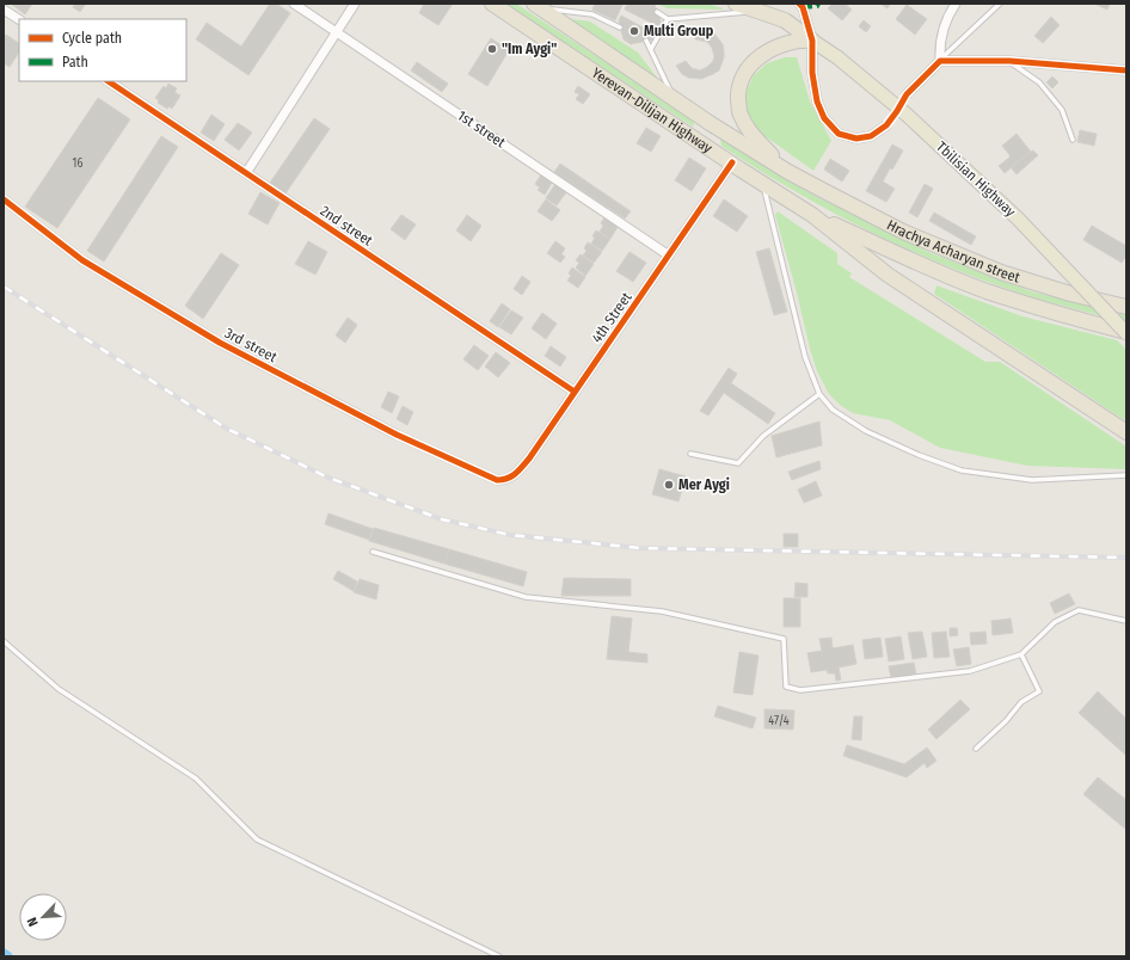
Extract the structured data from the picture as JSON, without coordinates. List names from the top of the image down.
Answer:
{
  "streets": {
    "highway": ["Yerevan-Dilijan Highway", "Hrachya Acharyan street"],
    "main road": ["Tbilisian Highway"],
    "street": [
      "1st street",
      "2nd street",
      "4th Street",
      "3rd street"
    ]
  },
  "crossings": [
    ["Yerevan-Dilijan Highway", "Hrachya Acharyan street"],
    ["Yerevan-Dilijan Highway", "4th Street"],
    ["1st street", "4th Street"],
    ["Tbilisian Highway", "Hrachya Acharyan street"],
    ["2nd street", "4th Street"],
    ["4th Street", "3rd street"]
  ],
  "places": ["Multi Group", "\"Im Aygi\"", "Mer Aygi"],
  "house_numbers": ["16", "47/4"],
  "legend": ["Cycle path", "Path"],
  "north": "bottom left"
}
